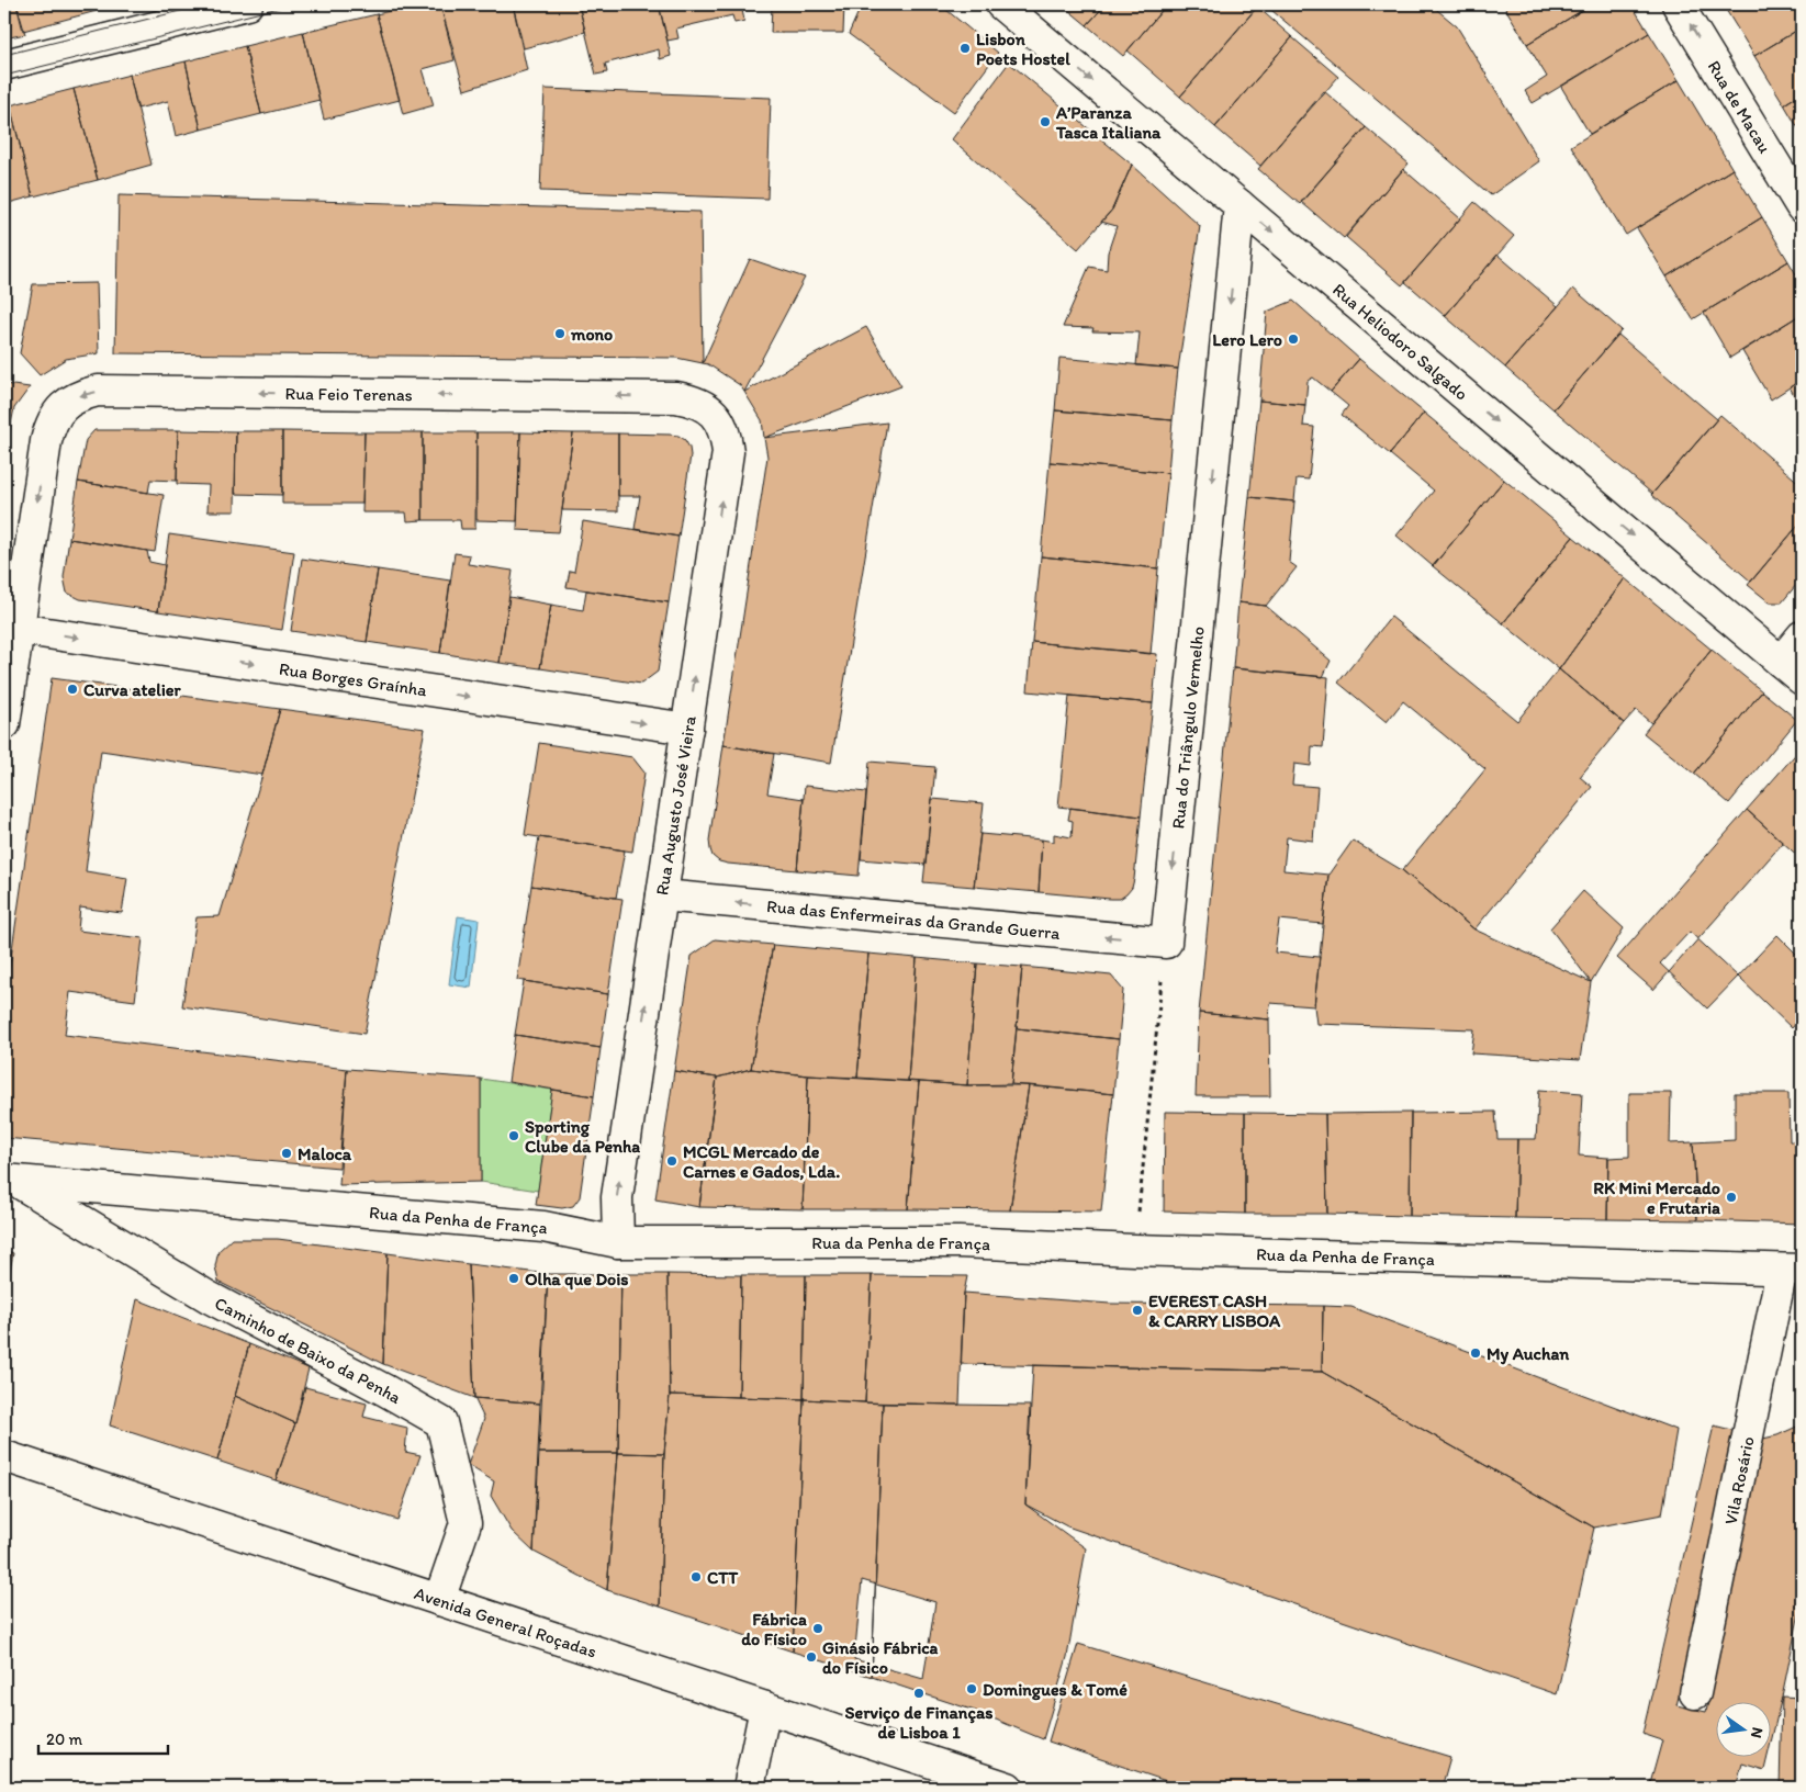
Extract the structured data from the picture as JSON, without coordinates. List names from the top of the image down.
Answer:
{
  "streets": {
    "street": [
      "Rua de Macau",
      "Rua Heliodoro Salgado",
      "Rua Feio Terenas",
      "Rua Borges Graínha",
      "Rua do Triângulo Vermelho",
      "Rua Augusto José Vieira",
      "Rua das Enfermeiras da Grande Guerra",
      "Rua da Penha de França",
      "Caminho de Baixo da Penha",
      "Vila Rosário",
      "Avenida General Roçadas"
    ]
  },
  "crossings": [
    ["Rua Heliodoro Salgado", "Rua do Triângulo Vermelho"],
    ["Rua Feio Terenas", "Rua Borges Graínha"],
    ["Rua Feio Terenas", "Rua Augusto José Vieira"],
    ["Rua Borges Graínha", "Rua Augusto José Vieira"],
    ["Rua do Triângulo Vermelho", "Rua das Enfermeiras da Grande Guerra"],
    ["Rua Augusto José Vieira", "Rua das Enfermeiras da Grande Guerra"],
    ["Rua Augusto José Vieira", "Rua da Penha de França"],
    ["Rua da Penha de França", "Caminho de Baixo da Penha"],
    ["Rua da Penha de França", "Vila Rosário"],
    ["Caminho de Baixo da Penha", "Avenida General Roçadas"]
  ],
  "one_way": [
    "Rua de Macau",
    "Rua Heliodoro Salgado",
    "Rua Feio Terenas",
    "Rua Borges Graínha",
    "Rua do Triângulo Vermelho",
    "Rua Augusto José Vieira",
    "Rua das Enfermeiras da Grande Guerra"
  ],
  "places": [
    "Lisbon Poets Hostel",
    "A’Paranza Tasca Italiana",
    "mono",
    "Lero Lero",
    "Curva atelier",
    "Sporting Clube da Penha",
    "Maloca",
    "MCGL Mercado de Carnes e Gados, Lda.",
    "RK Mini Mercado e Frutaria",
    "Olha que Dois",
    "EVEREST CASH & CARRY LISBOA",
    "My Auchan",
    "CTT",
    "Fábrica do Físico",
    "Ginásio Fábrica do Físico",
    "Domingues & Tomé",
    "Serviço de Finanças de Lisboa 1"
  ],
  "scale_bar": "20 m",
  "north": "right"
}
